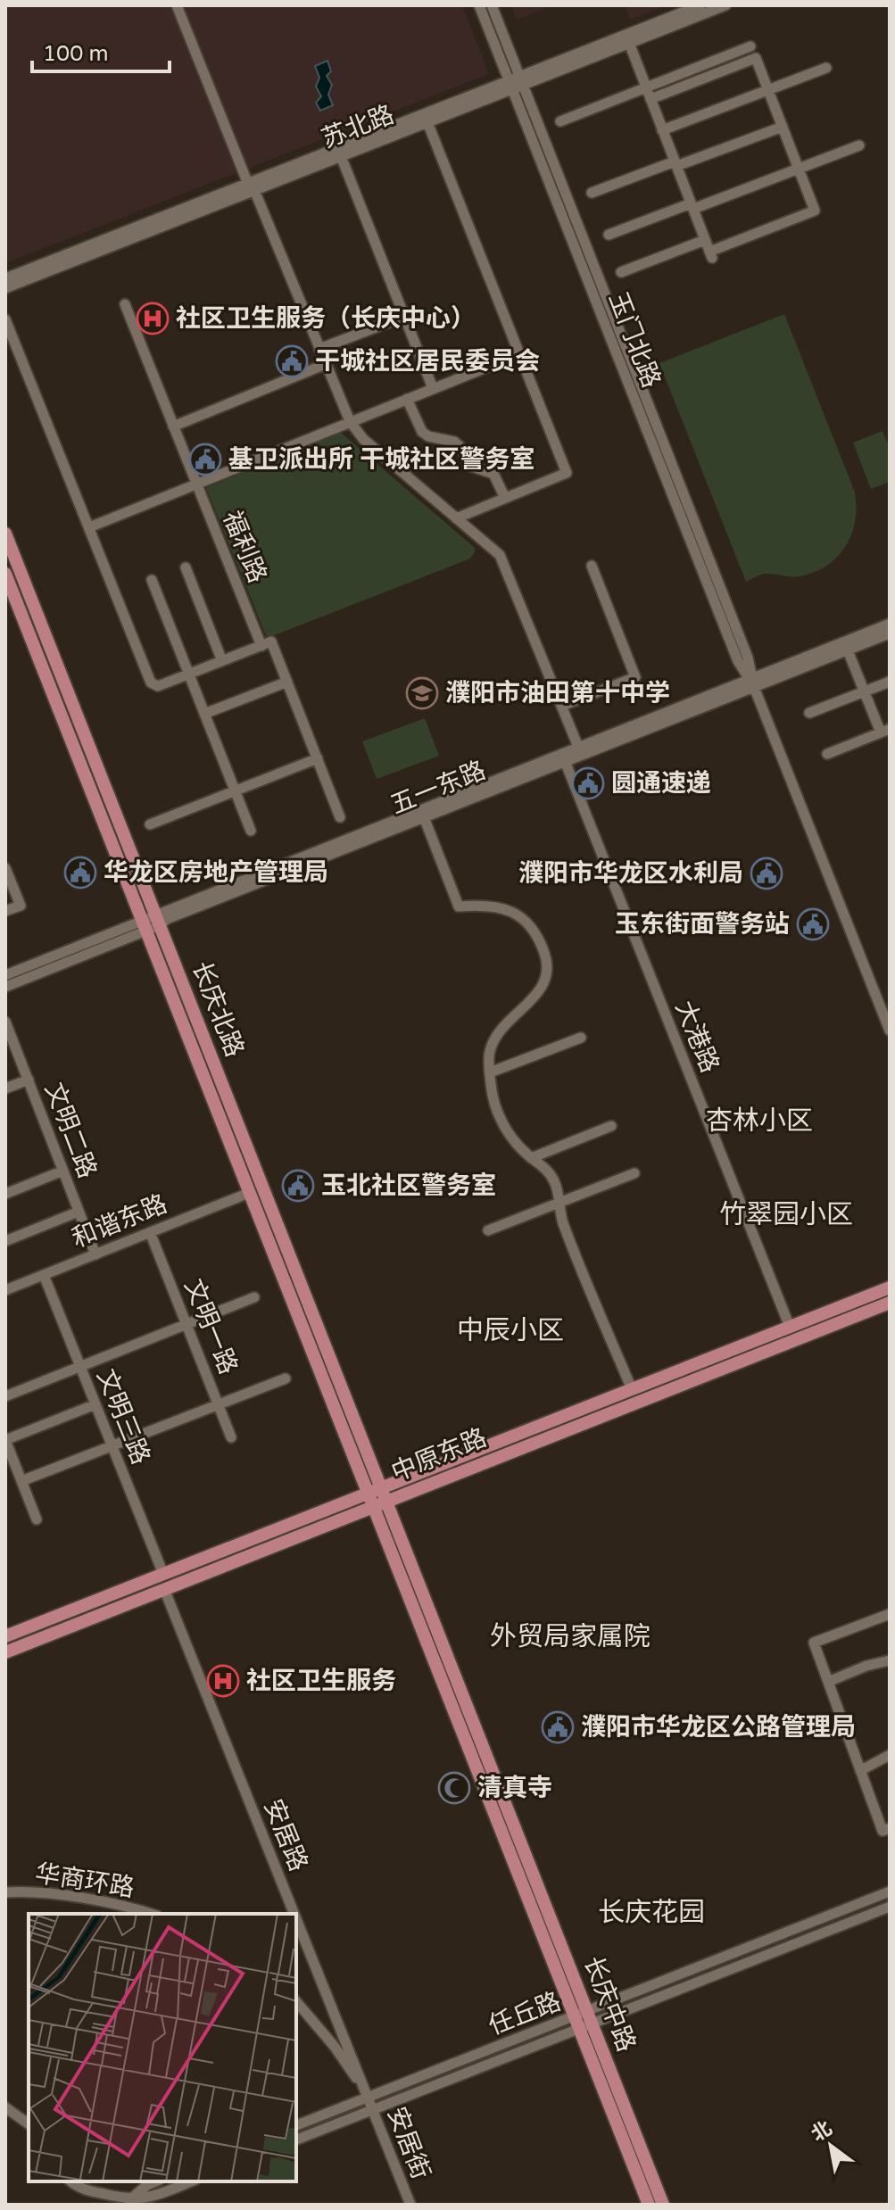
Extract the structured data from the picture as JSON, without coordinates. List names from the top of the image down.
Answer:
{
  "streets": {
    "main road": ["长庆北路", "中原东路", "长庆中路"],
    "street": [
      "苏北路",
      "玉门北路",
      "福利路",
      "五一东路",
      "大港路",
      "文明二路",
      "和谐东路",
      "文明一路",
      "文明三路",
      "安居路",
      "华商环路",
      "任丘路",
      "安居街"
    ]
  },
  "crossings": [
    ["苏北路", "玉门北路"],
    ["玉门北路", "五一东路"],
    ["五一东路", "长庆北路"],
    ["五一东路", "大港路"],
    ["长庆北路", "和谐东路"],
    ["长庆北路", "中原东路"],
    ["长庆北路", "长庆中路"],
    ["大港路", "中原东路"],
    ["文明二路", "和谐东路"],
    ["和谐东路", "文明一路"],
    ["和谐东路", "文明三路"],
    ["文明三路", "中原东路"],
    ["中原东路", "安居路"],
    ["中原东路", "长庆中路"],
    ["安居路", "任丘路"],
    ["安居路", "安居街"],
    ["长庆中路", "任丘路"],
    ["任丘路", "安居街"]
  ],
  "districts": [
    "杏林小区",
    "竹翠园小区",
    "中辰小区",
    "外贸局家属院",
    "长庆花园"
  ],
  "places": {
    "hospital": ["社区卫生服务（长庆中心）", "社区卫生服务"],
    "public building": [
      "干城社区居民委员会",
      "基卫派出所 干城社区警务室",
      "圆通速递",
      "华龙区房地产管理局",
      "濮阳市华龙区水利局",
      "玉东街面警务站",
      "玉北社区警务室",
      "濮阳市华龙区公路管理局"
    ],
    "school or university": ["濮阳市油田第十中学"],
    "mosque": ["清真寺"]
  },
  "scale_bar": "100 m",
  "north": "top left"
}
